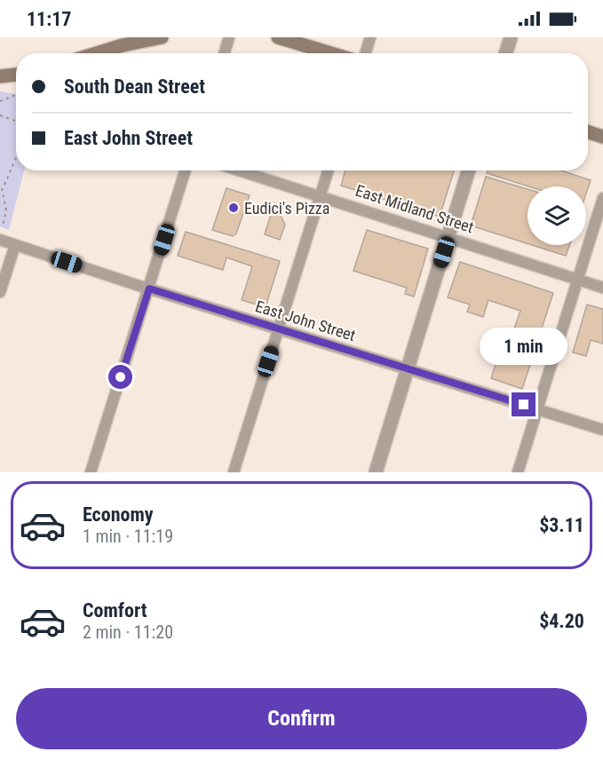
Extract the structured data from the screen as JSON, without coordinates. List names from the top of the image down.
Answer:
{
  "streets": {
    "street": ["East Midland Street", "East John Street"]
  },
  "places": ["Eudici's Pizza"],
  "page": {
    "status": "11:17",
    "banner": ["South Dean Street", "East John Street"],
    "bubble": "1 min",
    "list": [
      {
        "name": "Economy",
        "note": "1 min · 11:19",
        "value": "$3.11"
      },
      {
        "name": "Comfort",
        "note": "2 min · 11:20",
        "value": "$4.20"
      }
    ],
    "buttons": "Confirm"
  }
}
